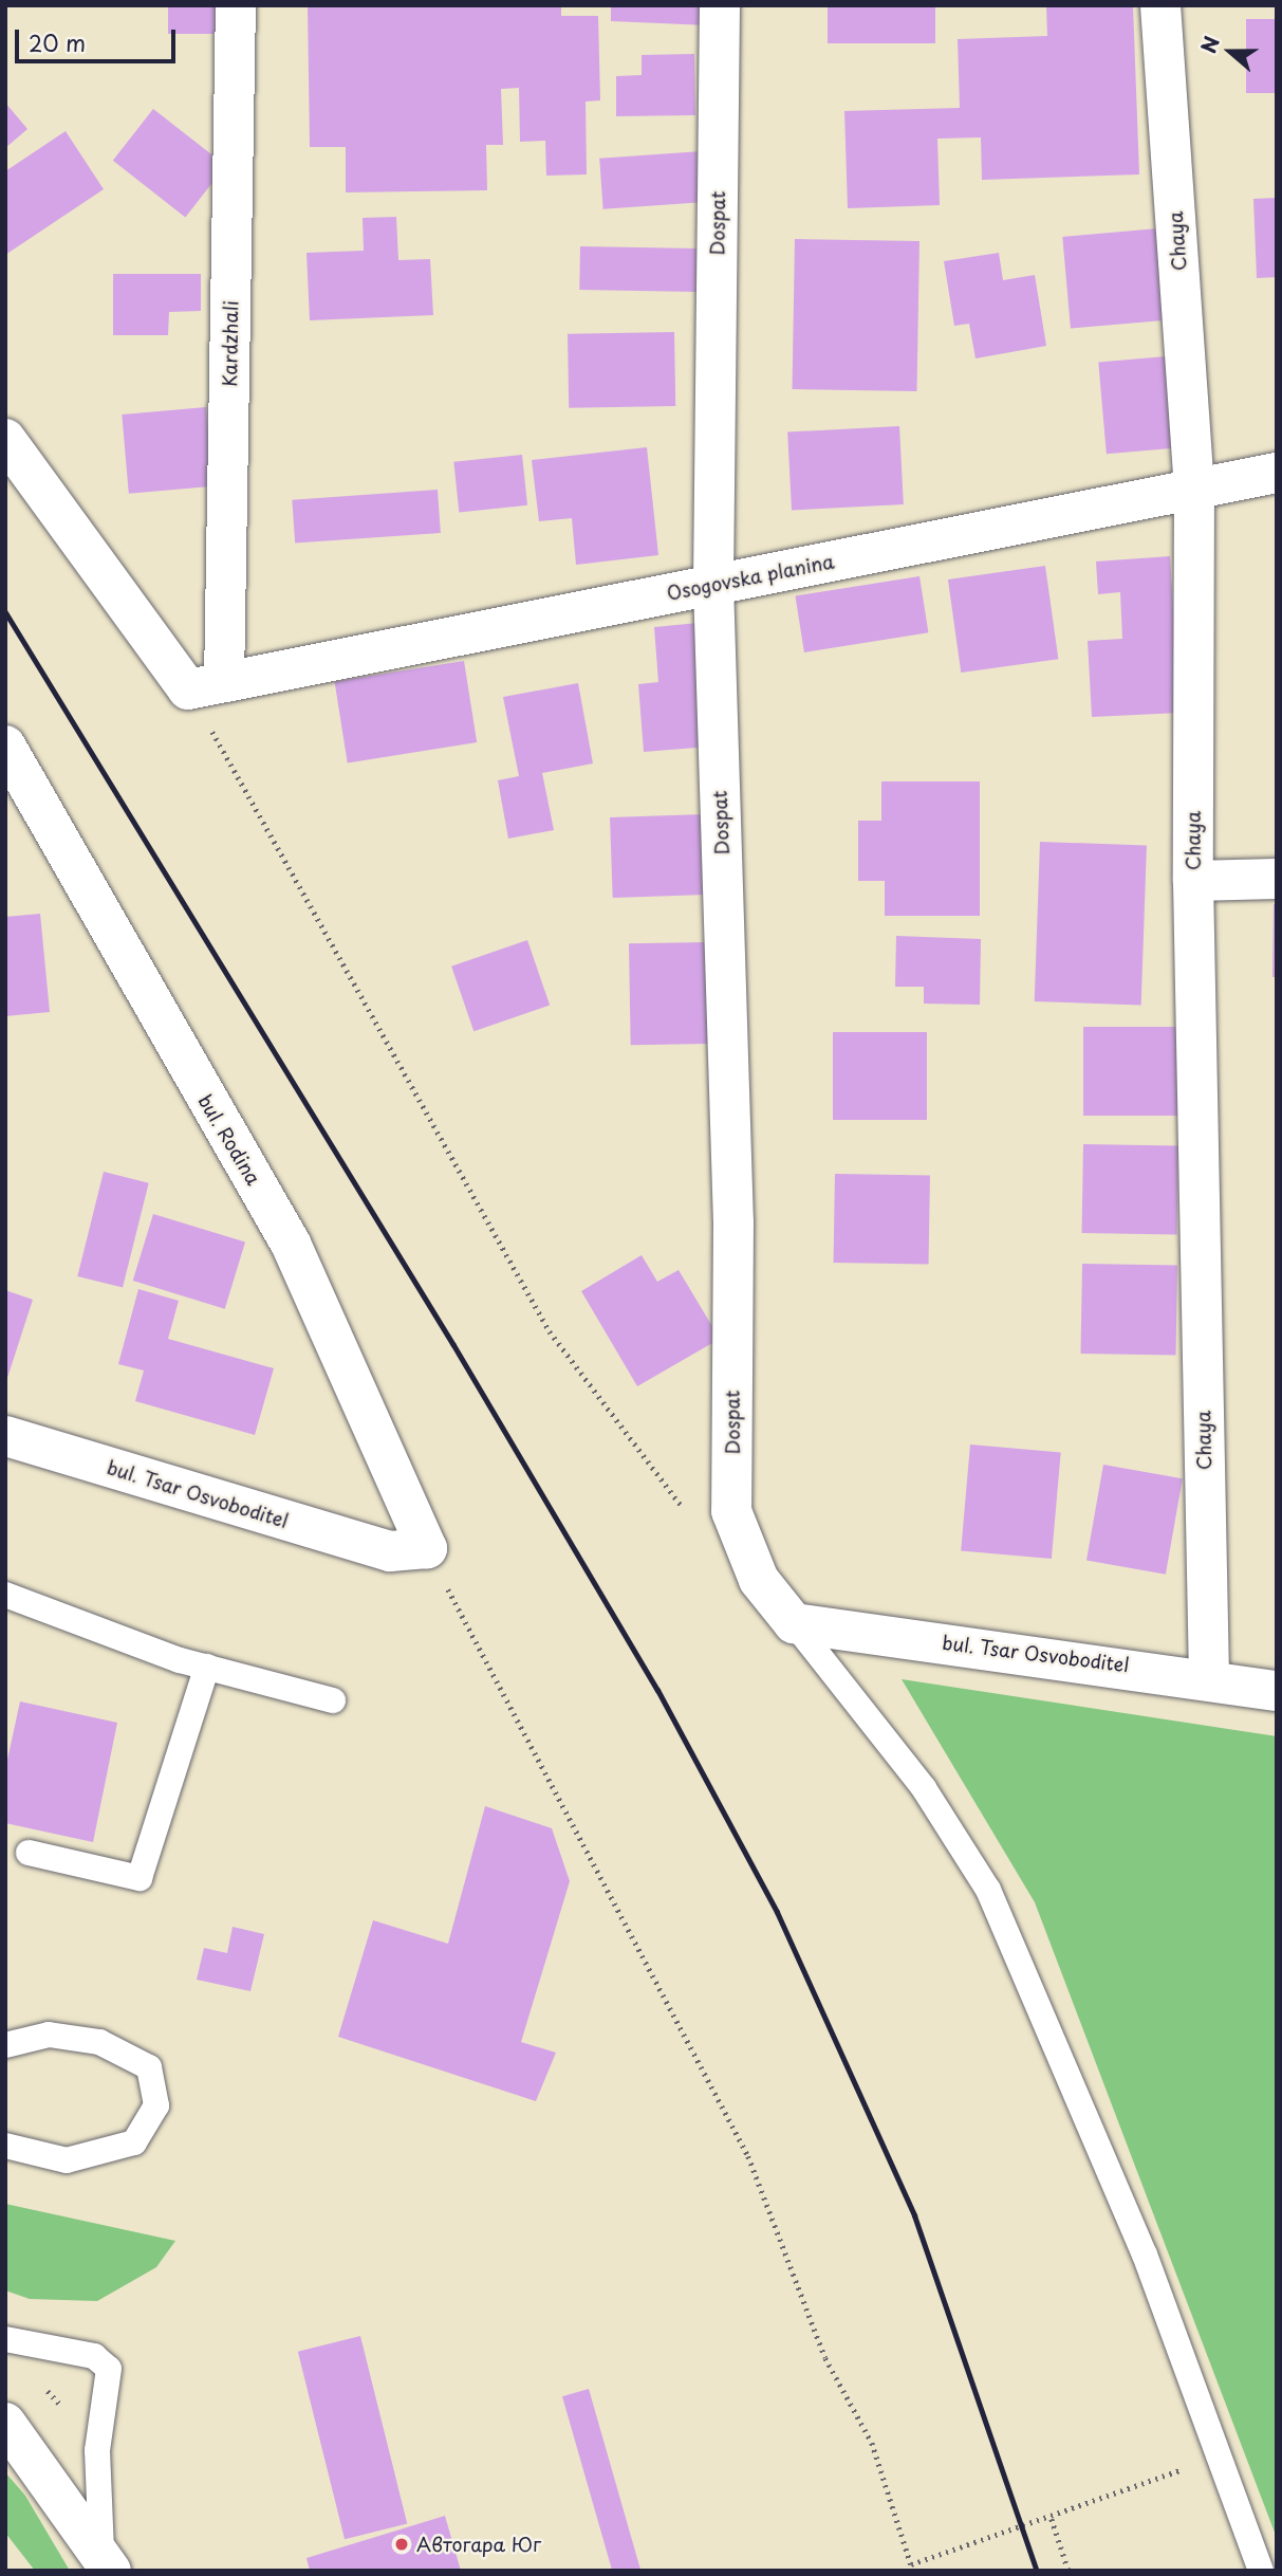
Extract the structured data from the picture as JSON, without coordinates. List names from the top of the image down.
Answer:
{
  "streets": {
    "street": [
      "Dospat",
      "Chaya",
      "Kardzhali",
      "Osogovska planina",
      "bul. Rodina",
      "bul. Tsar Osvoboditel"
    ]
  },
  "crossings": [
    ["Dospat", "Osogovska planina"],
    ["Dospat", "bul. Tsar Osvoboditel"],
    ["Chaya", "Osogovska planina"],
    ["Chaya", "bul. Tsar Osvoboditel"],
    ["Kardzhali", "Osogovska planina"],
    ["bul. Rodina", "bul. Tsar Osvoboditel"]
  ],
  "places": ["Автогара Юг"],
  "scale_bar": "20 m",
  "north": "left"
}
